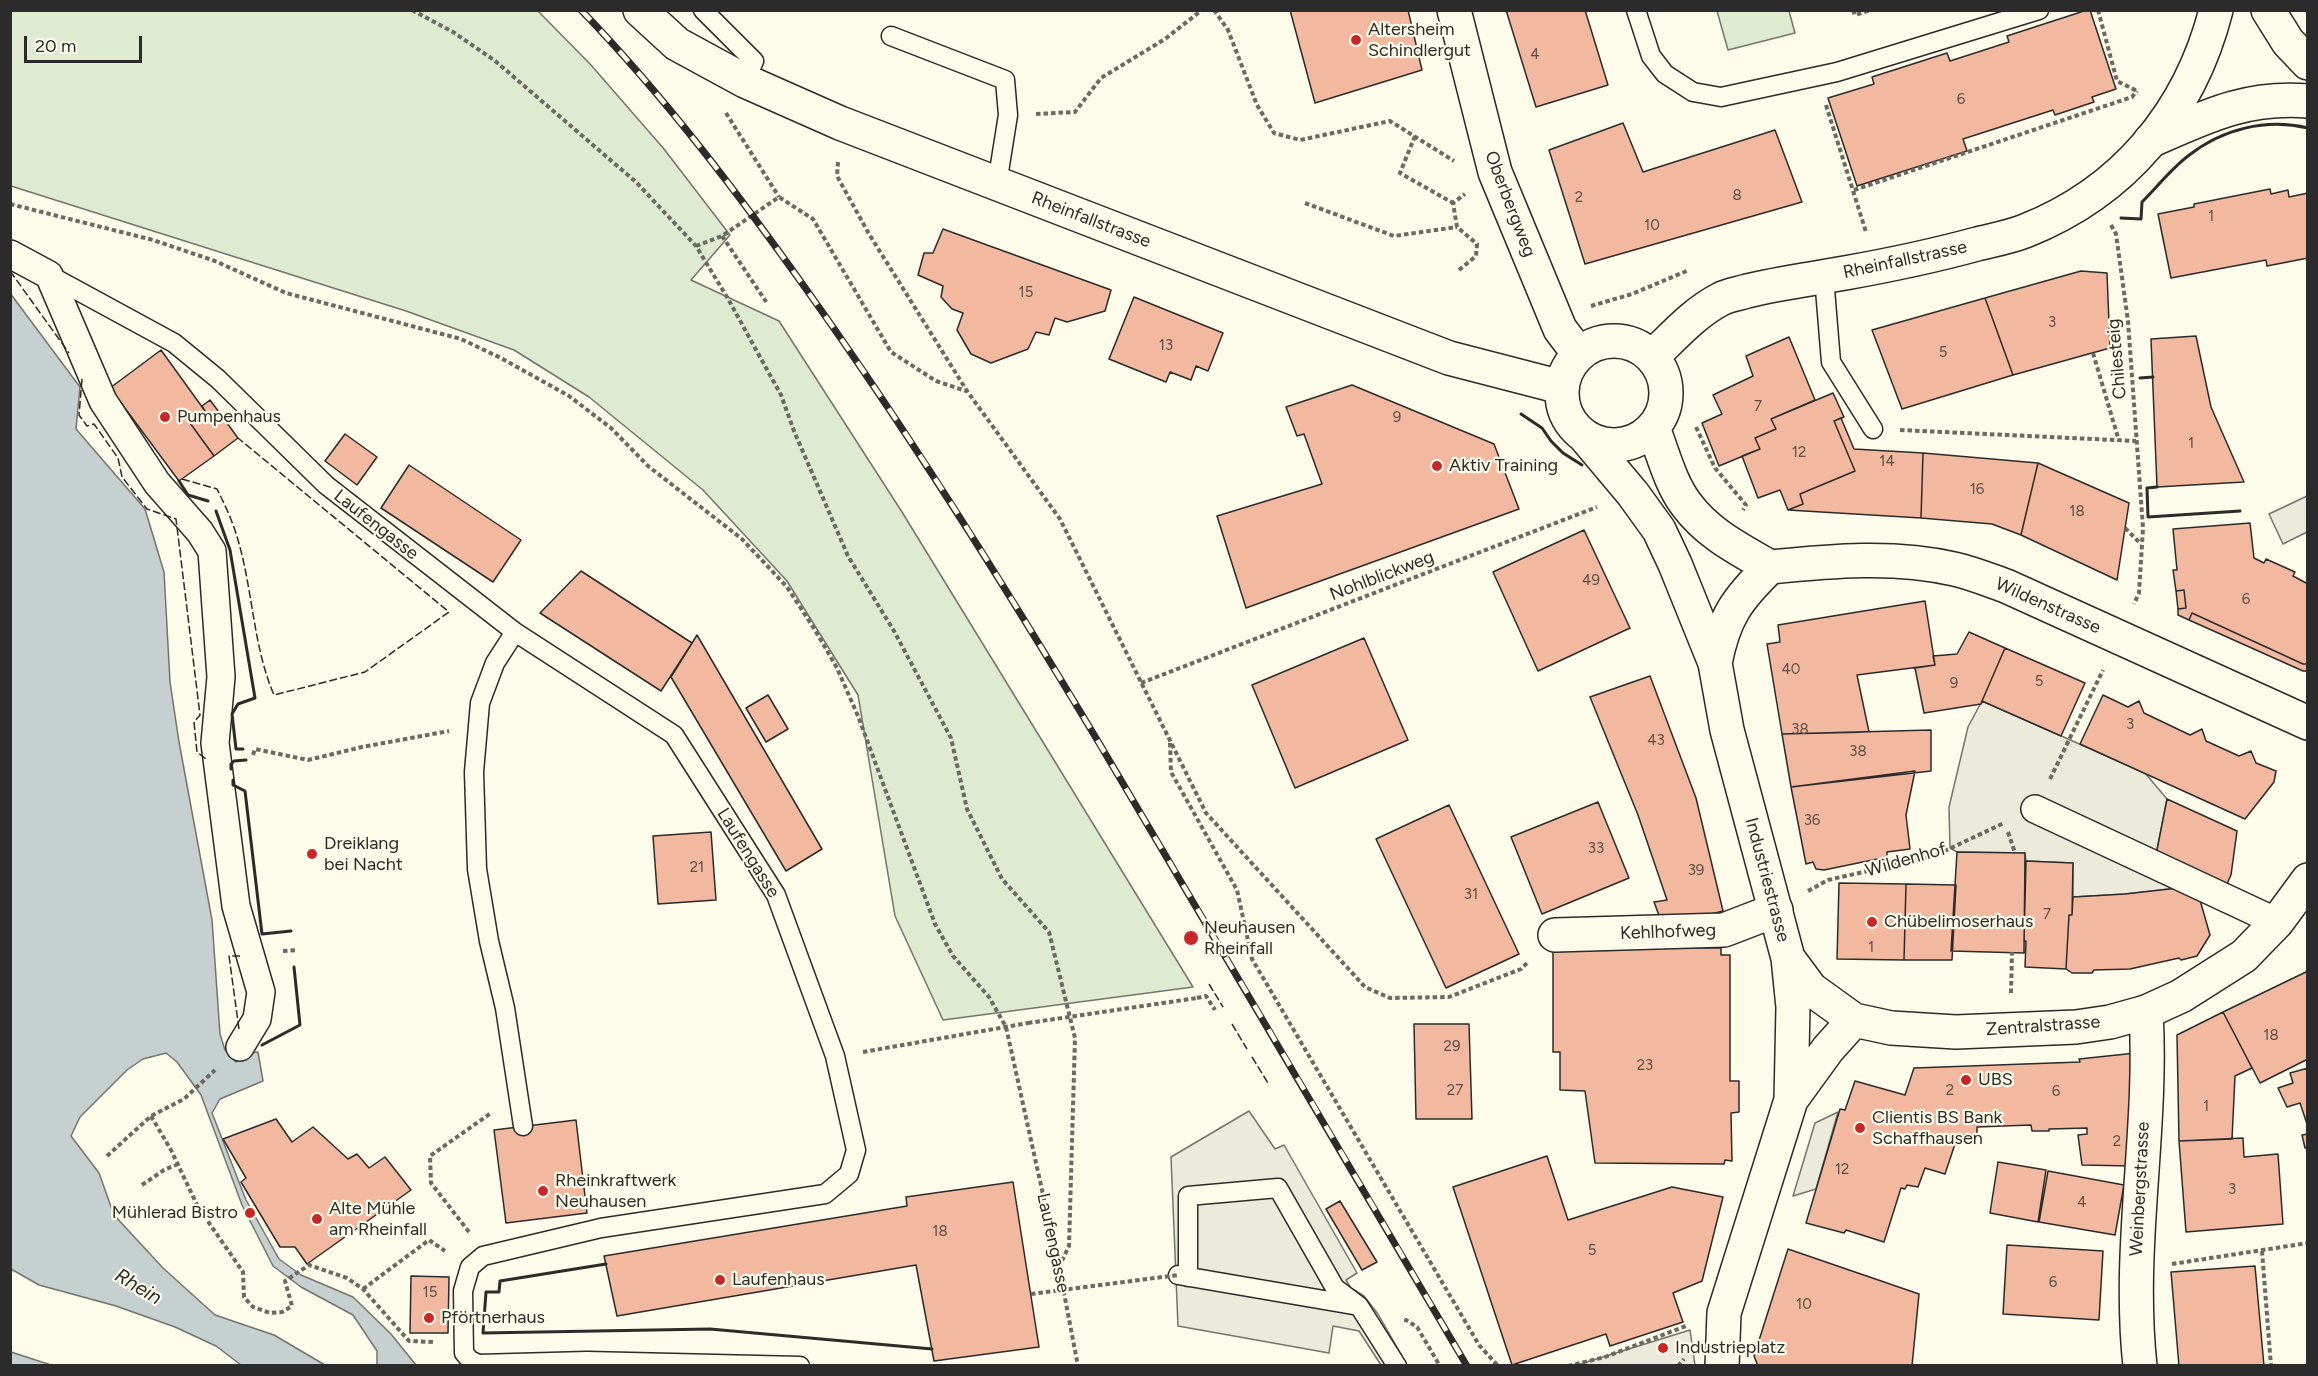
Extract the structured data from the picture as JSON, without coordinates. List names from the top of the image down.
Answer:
{
  "streets": {
    "street": [
      "Oberbergweg",
      "Rheinfallstrasse",
      "Wildenstrasse",
      "Industriestrasse",
      "Kehlhofweg",
      "Zentralstrasse",
      "Weinbergstrasse"
    ],
    "lane": ["Laufengasse"],
    "path": ["Chilesteig", "Nohlblickweg", "Wildenhof"]
  },
  "crossings": [
    ["Oberbergweg", "Rheinfallstrasse"],
    ["Oberbergweg", "Industriestrasse"],
    ["Rheinfallstrasse", "Chilesteig"],
    ["Rheinfallstrasse", "Industriestrasse"],
    ["Chilesteig", "Wildenstrasse"],
    ["Nohlblickweg", "Industriestrasse"],
    ["Wildenstrasse", "Industriestrasse"],
    ["Wildenhof", "Industriestrasse"],
    ["Wildenhof", "Kehlhofweg"],
    ["Industriestrasse", "Kehlhofweg"],
    ["Industriestrasse", "Zentralstrasse"],
    ["Zentralstrasse", "Weinbergstrasse"]
  ],
  "water": ["Rhein"],
  "places": [
    "Altersheim Schindlergut",
    "Pumpenhaus",
    "Aktiv Training",
    "Dreiklang bei Nacht",
    "Chübelimoserhaus",
    "Neuhausen Rheinfall",
    "UBS",
    "Clientis BS Bank Schaffhausen",
    "Rheinkraftwerk Neuhausen",
    "Mühlerad Bistro",
    "Alte Mühle am Rheinfall",
    "Laufenhaus",
    "Pförtnerhaus",
    "Industrieplatz"
  ],
  "house_numbers": [
    "4",
    "6",
    "8",
    "2",
    "1",
    "10",
    "15",
    "3",
    "13",
    "5",
    "7",
    "9",
    "1",
    "12",
    "14",
    "16",
    "18",
    "49",
    "6",
    "40",
    "5",
    "9",
    "3",
    "38",
    "43",
    "38",
    "36",
    "33",
    "21",
    "39",
    "31",
    "7",
    "1",
    "18",
    "29",
    "23",
    "27",
    "2",
    "6",
    "1",
    "2",
    "12",
    "3",
    "4",
    "18",
    "5",
    "6",
    "15",
    "10"
  ],
  "scale_bar": "20 m"
}
